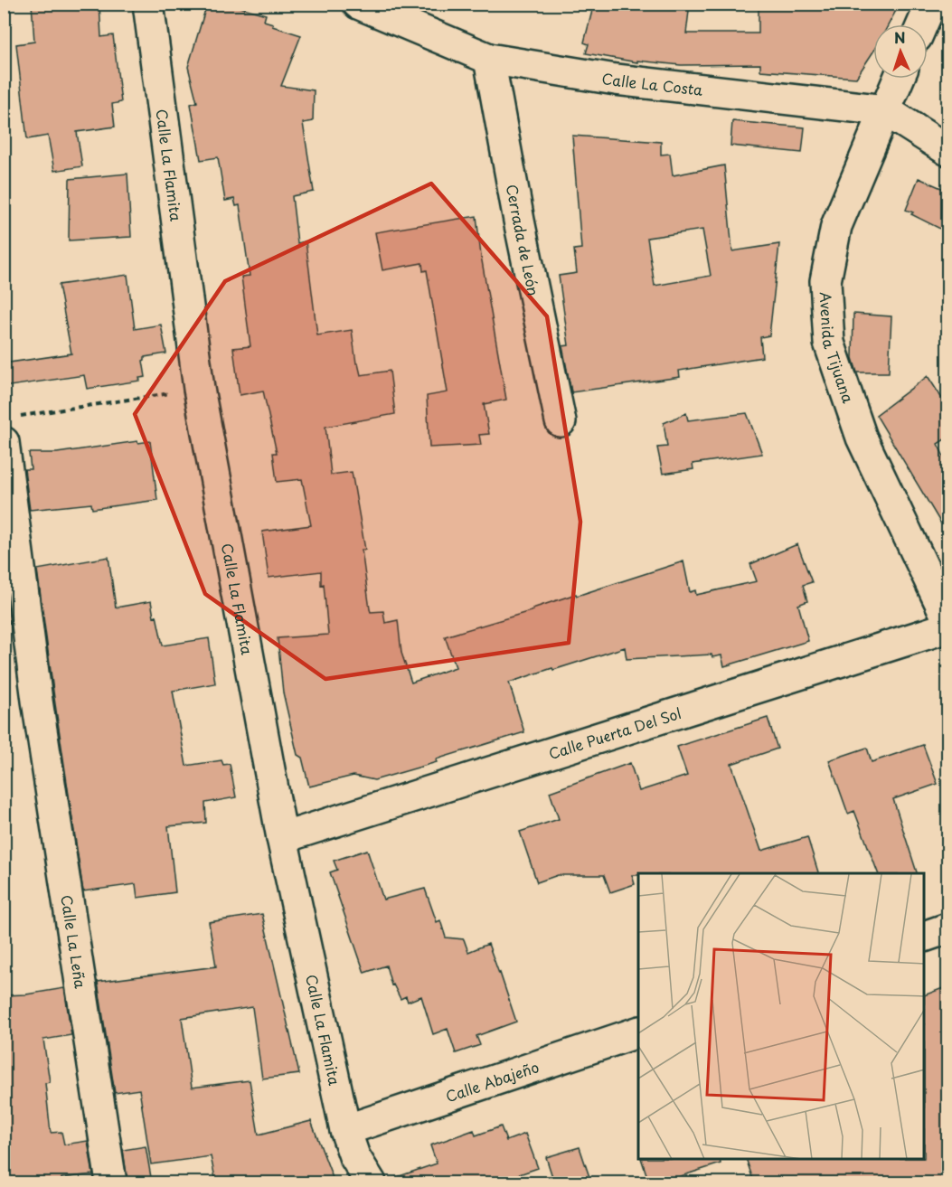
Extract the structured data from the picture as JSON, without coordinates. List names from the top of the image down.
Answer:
{
  "streets": {
    "street": [
      "Calle La Costa",
      "Calle La Flamita",
      "Cerrada de León",
      "Avenida Tijuana",
      "Calle Puerta Del Sol",
      "Calle La Leña",
      "Calle Abajeño"
    ]
  },
  "crossings": [
    ["Calle La Costa", "Cerrada de León"],
    ["Calle La Costa", "Avenida Tijuana"],
    ["Calle La Flamita", "Calle Puerta Del Sol"],
    ["Calle La Flamita", "Calle Abajeño"]
  ],
  "north": "top"
}
